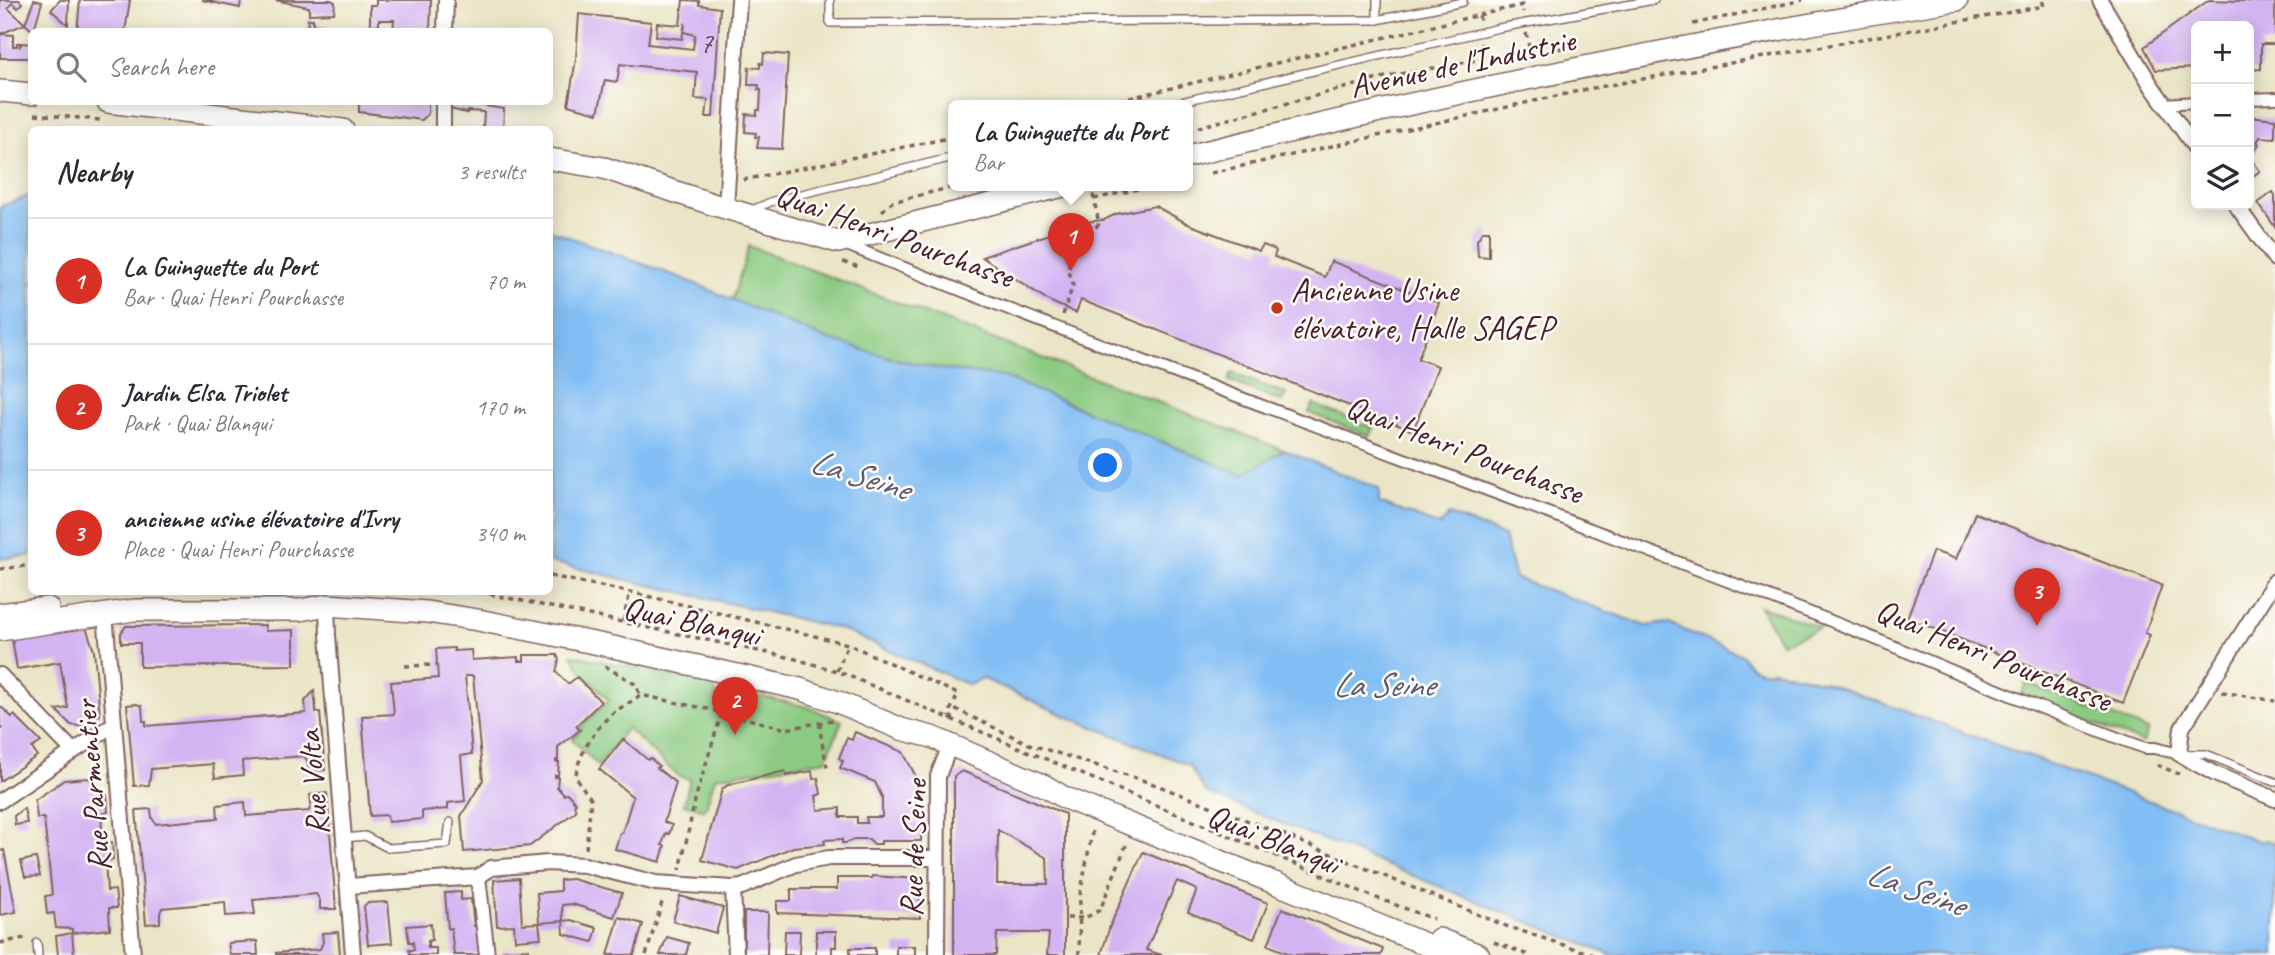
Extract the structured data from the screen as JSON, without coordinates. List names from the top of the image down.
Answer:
{
  "streets": {
    "main road": ["Avenue de l'Industrie", "Quai Henri Pourchasse", "Quai Blanqui"],
    "street": ["Rue Volta", "Rue Parmentier", "Rue de Seine"]
  },
  "crossings": [
    ["Quai Blanqui", "Rue Volta"],
    ["Quai Blanqui", "Rue Parmentier"],
    ["Quai Blanqui", "Rue de Seine"]
  ],
  "water": ["La Seine"],
  "places": ["Ancienne Usine élévatoire, Halle SAGEP"],
  "house_numbers": ["7"],
  "page": {
    "map_buttons": ["+", "−"],
    "search": "Search here",
    "popup": ["La Guinguette du Port", "Bar"],
    "heading": ["Nearby", "3 results"],
    "pins": ["1", "3", "2"],
    "list": [
      {
        "mark": "1",
        "name": "La Guinguette du Port",
        "note": "Bar · Quai Henri Pourchasse",
        "value": "70 m"
      },
      {
        "mark": "2",
        "name": "Jardin Elsa Triolet",
        "note": "Park · Quai Blanqui",
        "value": "170 m"
      },
      {
        "mark": "3",
        "name": "ancienne usine élévatoire d'Ivry",
        "note": "Place · Quai Henri Pourchasse",
        "value": "340 m"
      }
    ]
  }
}
